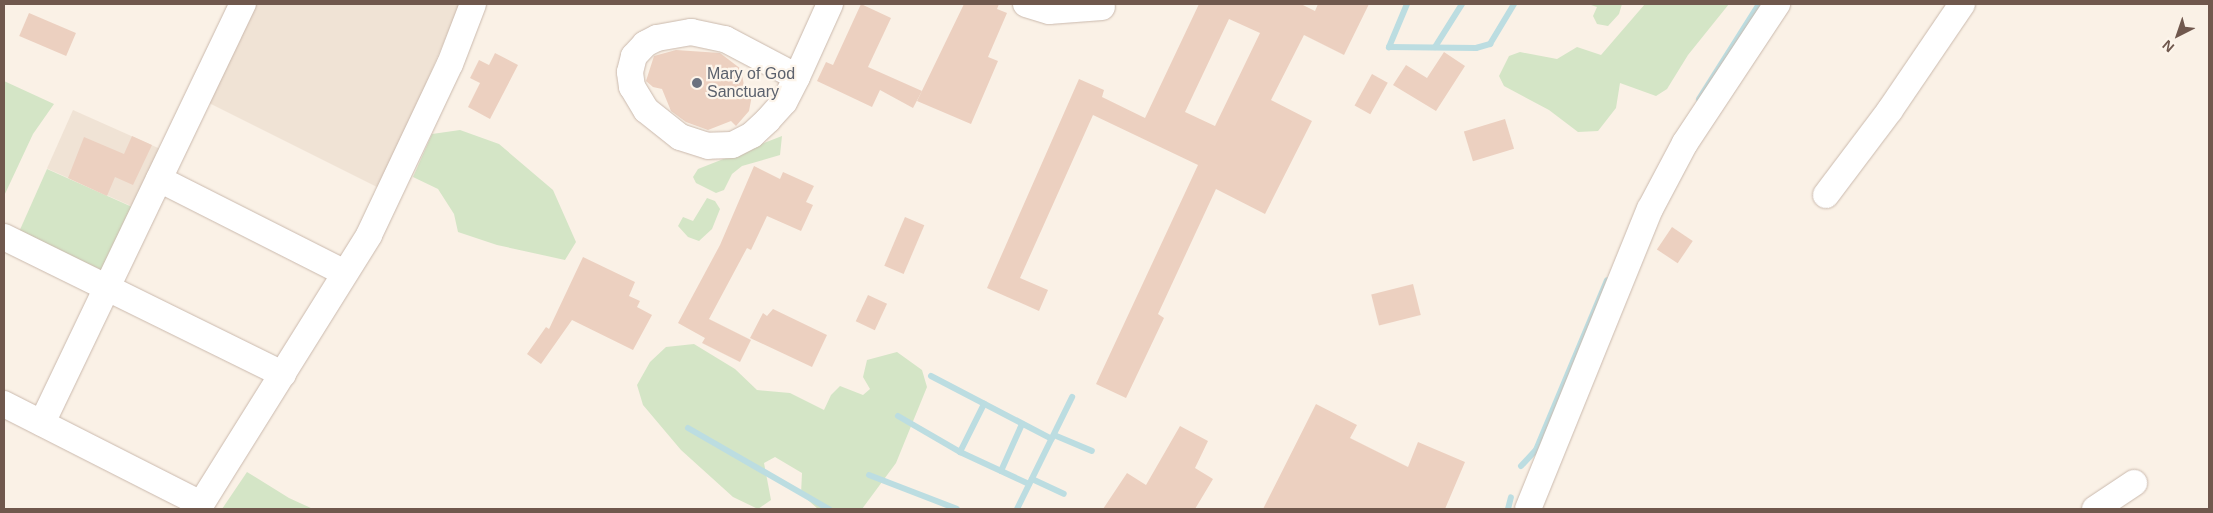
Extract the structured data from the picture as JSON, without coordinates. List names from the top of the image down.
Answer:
{
  "places": ["Mary of God Sanctuary"],
  "north": "bottom left"
}
